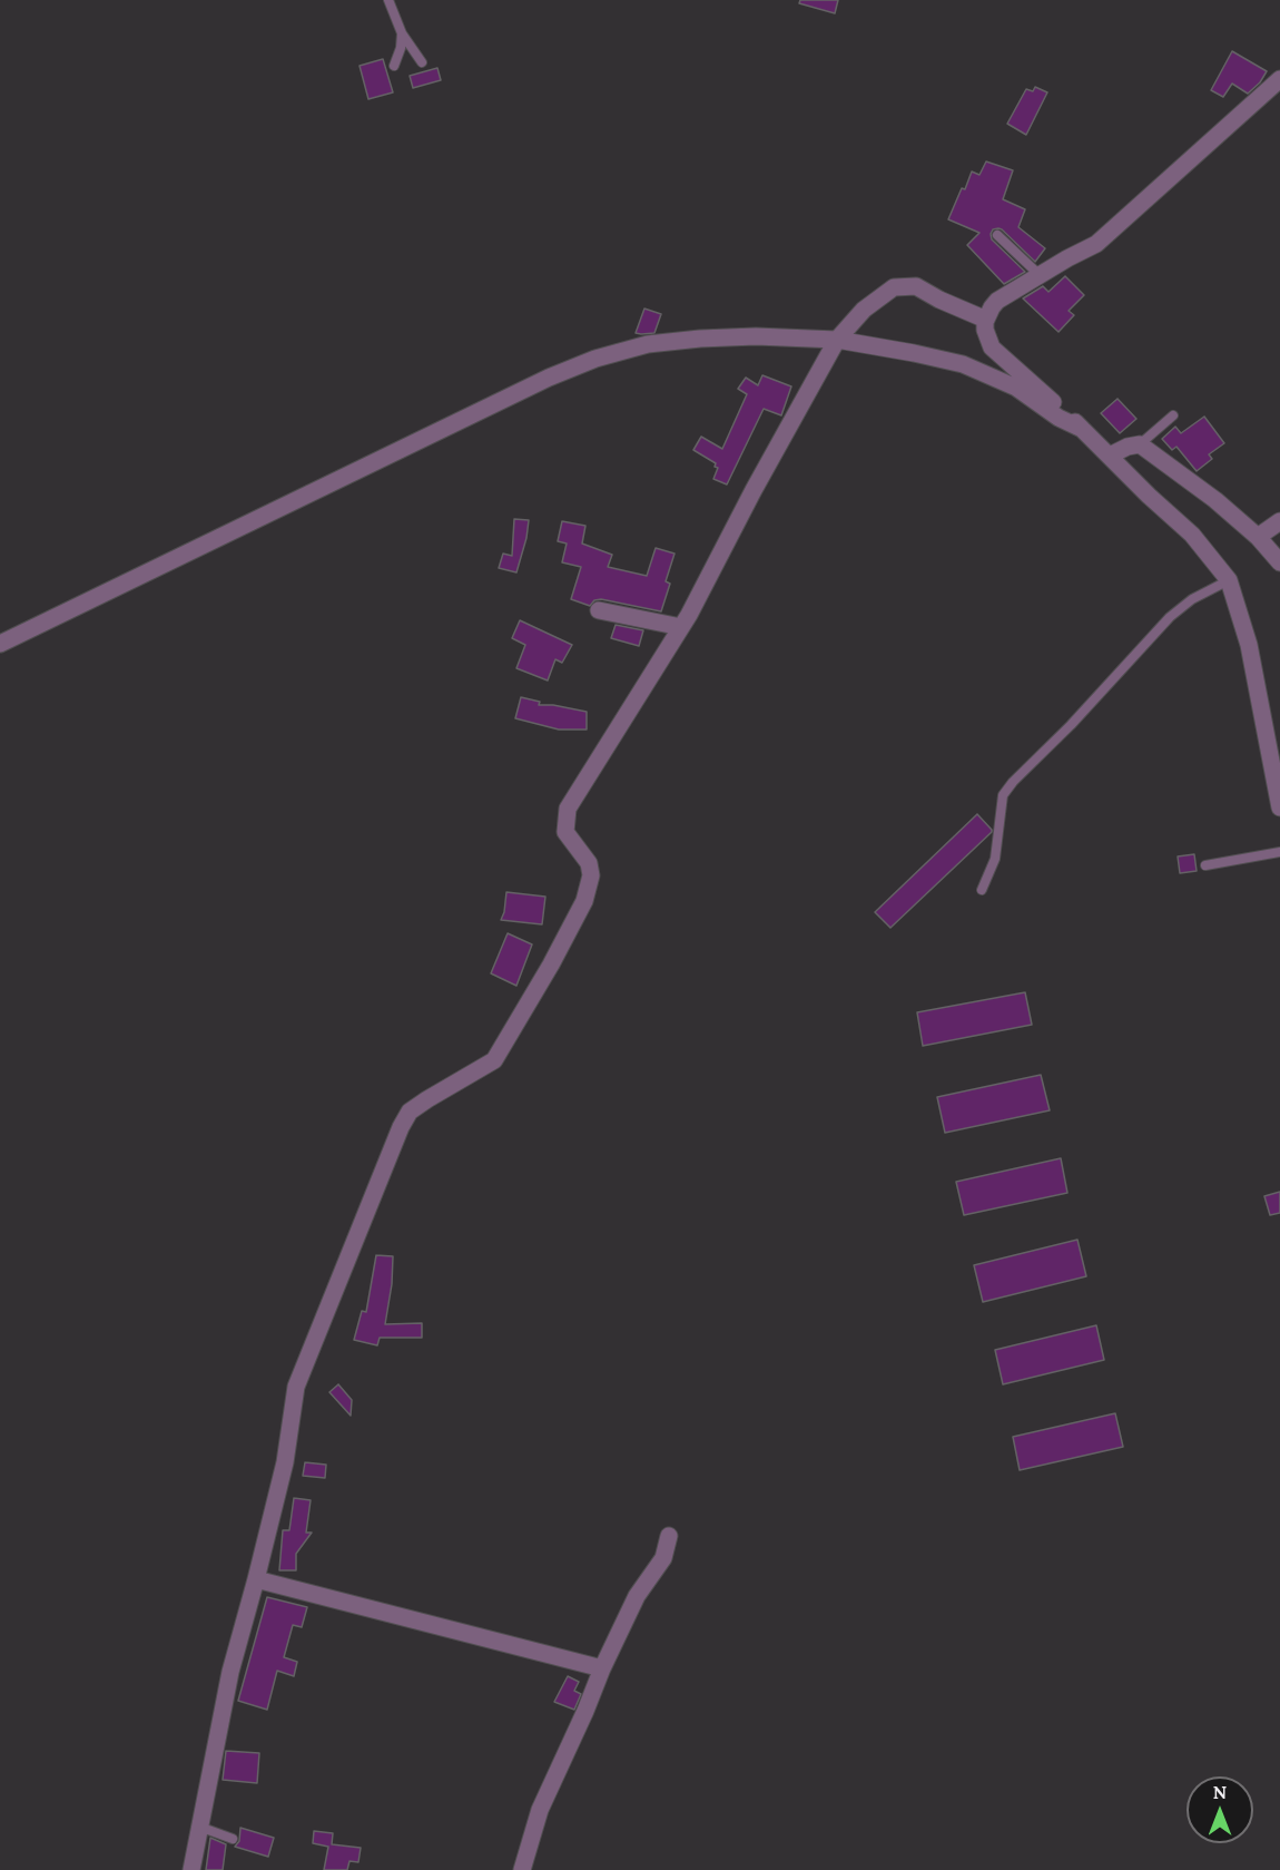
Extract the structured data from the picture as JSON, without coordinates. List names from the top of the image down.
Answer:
{
  "north": "top"
}
